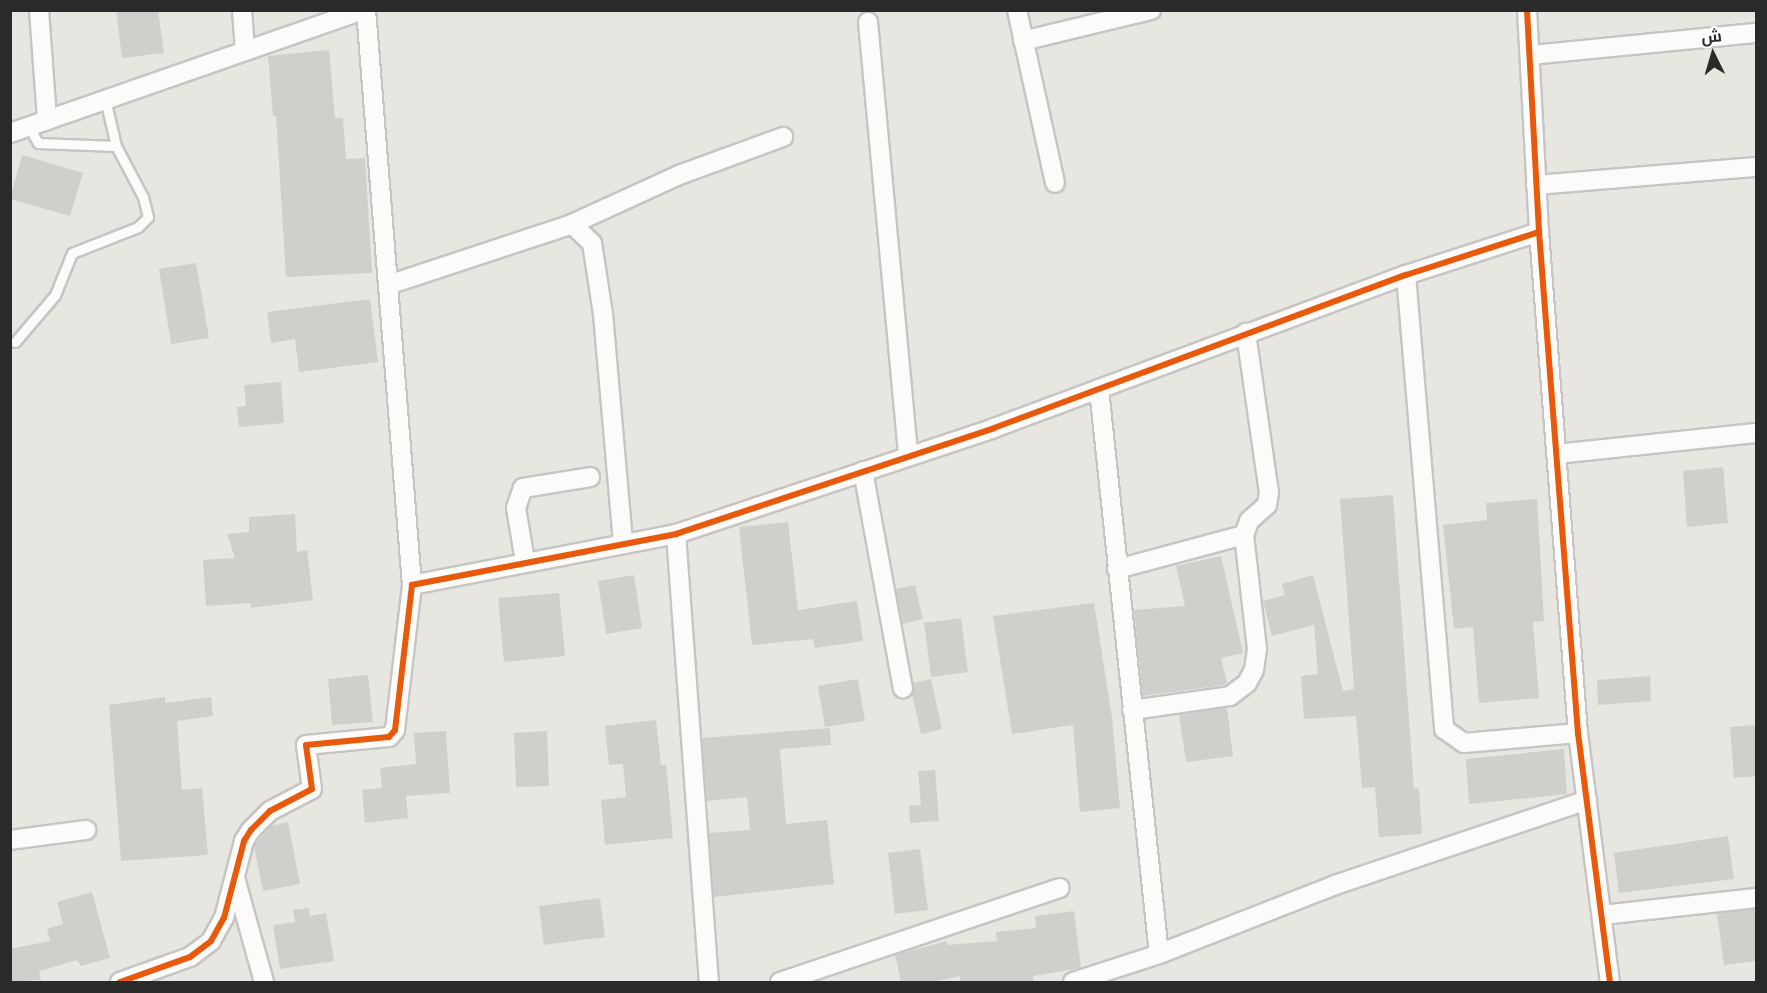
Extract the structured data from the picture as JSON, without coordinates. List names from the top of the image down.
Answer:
{
  "north": "top"
}
